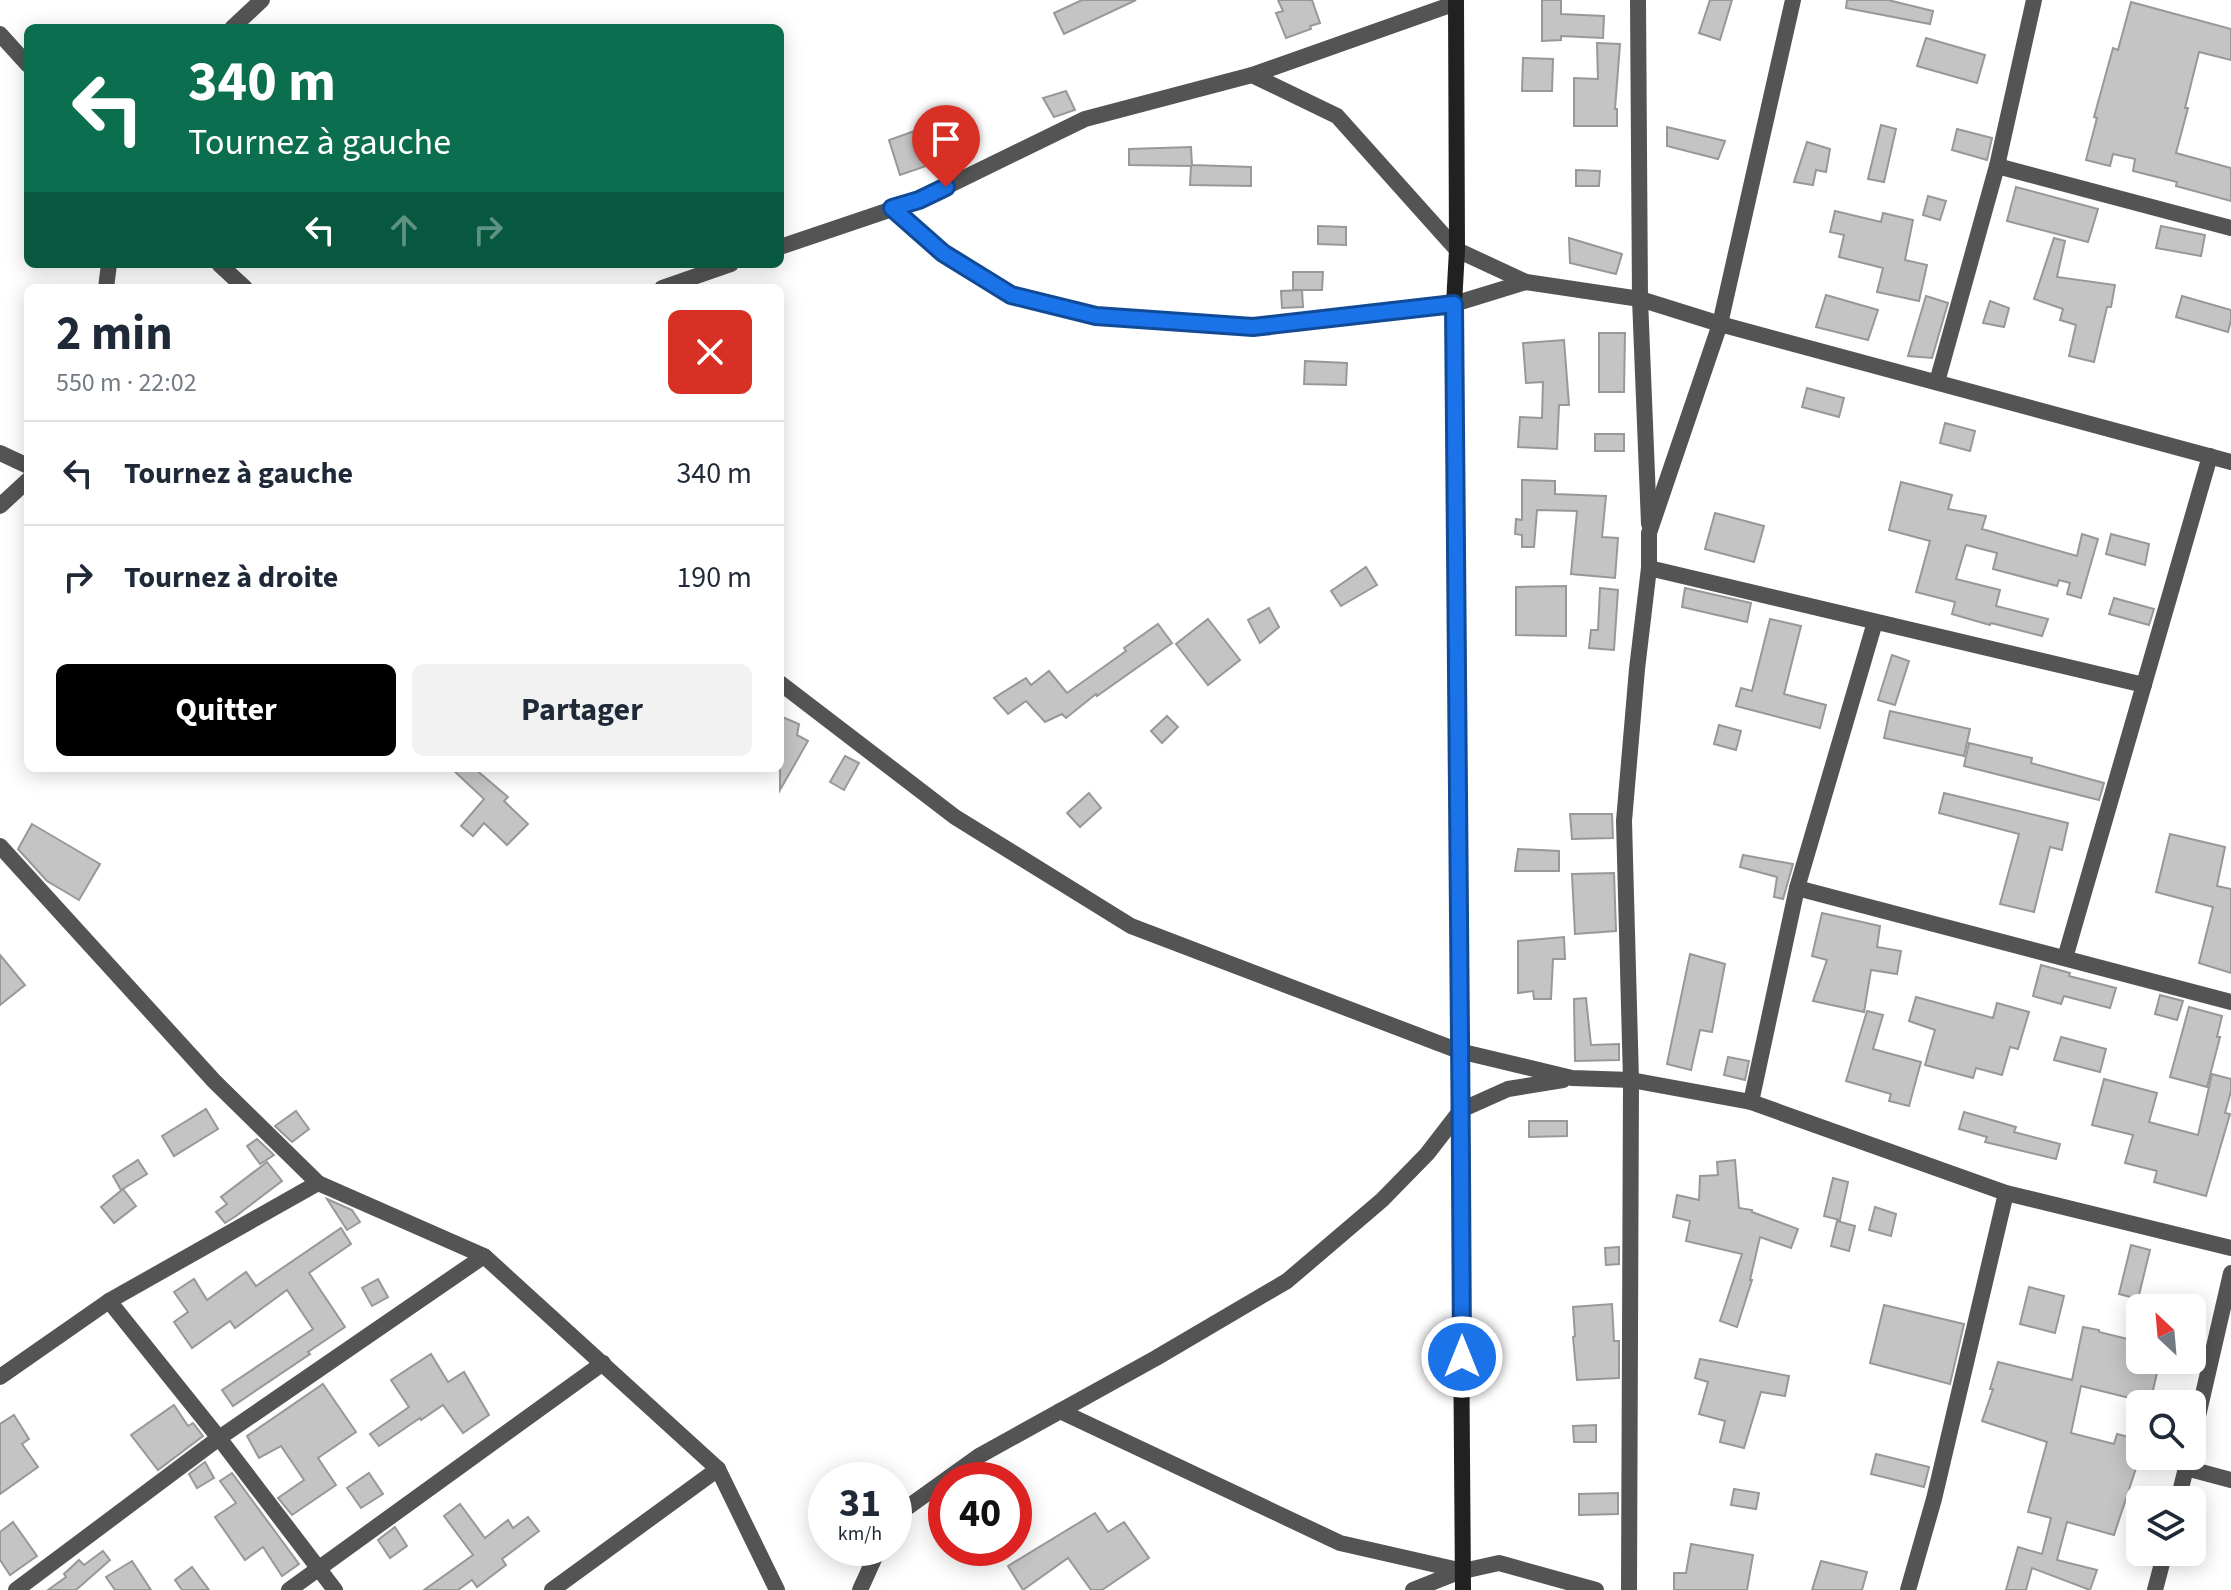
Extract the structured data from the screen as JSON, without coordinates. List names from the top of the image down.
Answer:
{
  "north": "top left",
  "page": {
    "turn": ["340 m", "Tournez à gauche"],
    "heading": ["2 min", "550 m · 22:02"],
    "list": [
      {
        "name": "Tournez à gauche",
        "value": "340 m"
      },
      {
        "name": "Tournez à droite",
        "value": "190 m"
      }
    ],
    "buttons": ["Quitter", "Partager"],
    "speed": "31 km/h",
    "limit": "40"
  }
}
